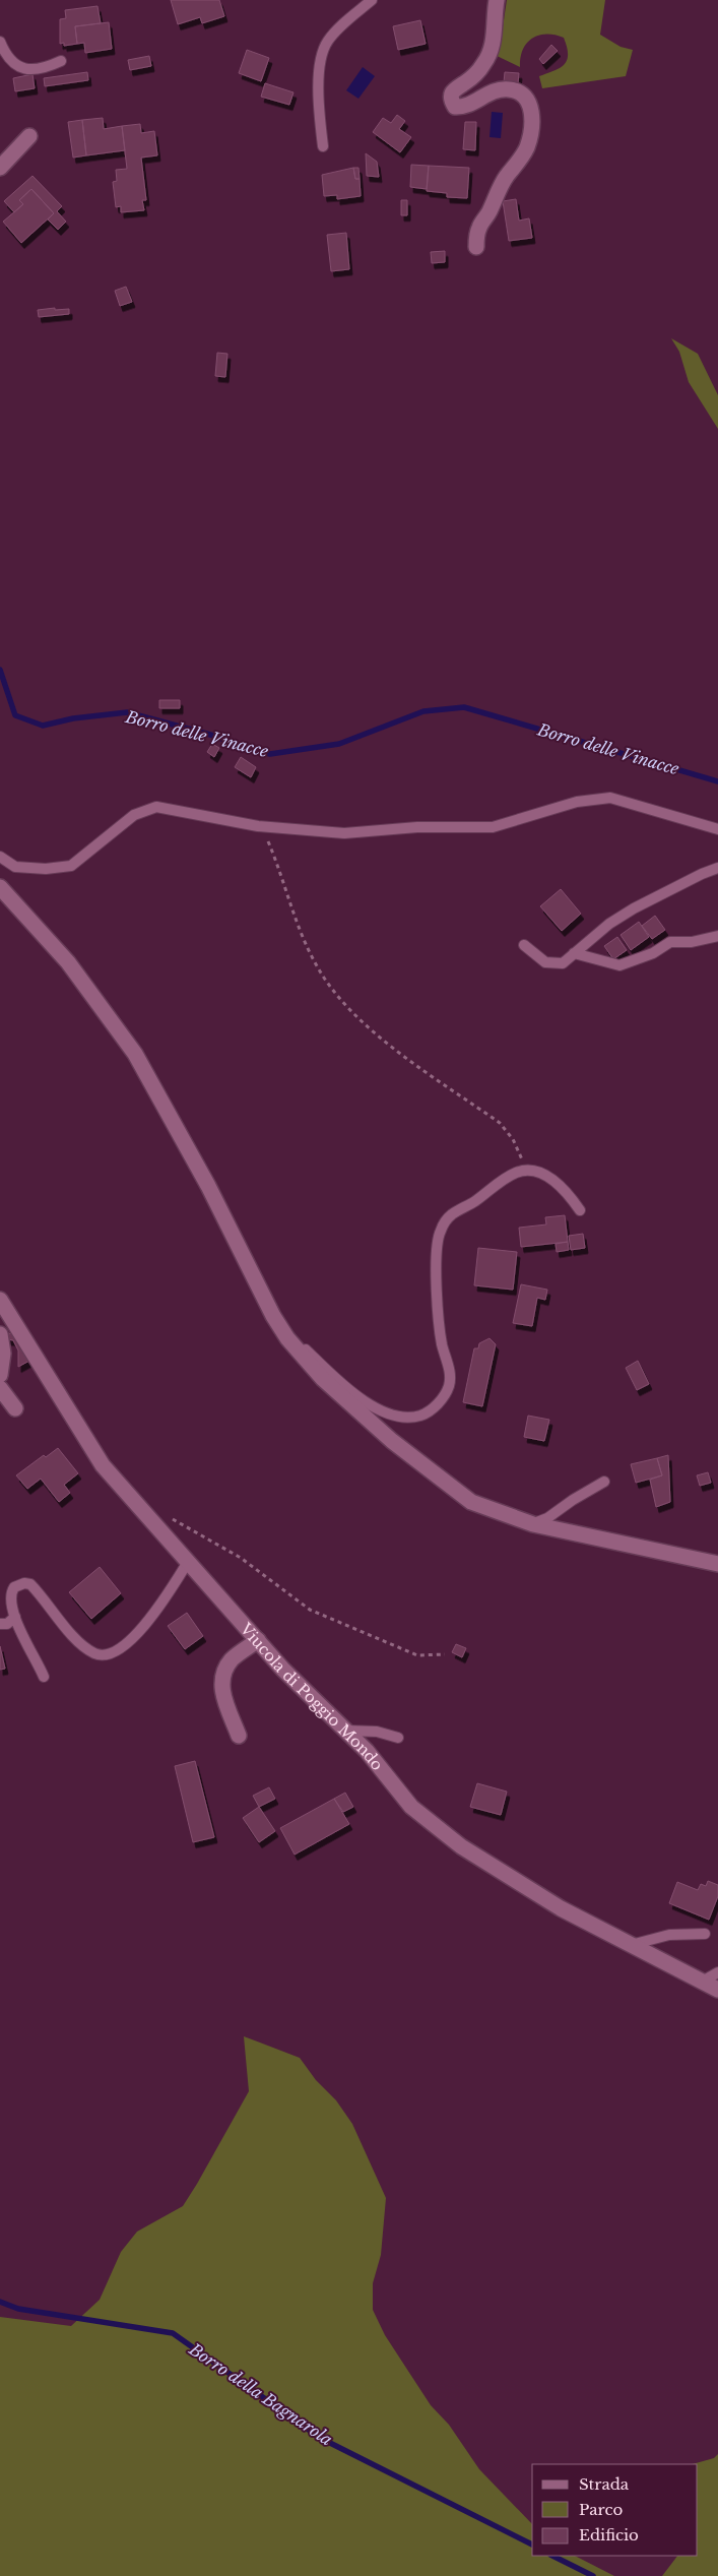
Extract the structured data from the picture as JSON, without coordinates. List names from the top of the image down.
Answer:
{
  "streets": {
    "street": ["Viucola di Poggio Mondo"]
  },
  "water": ["Borro delle Vinacce", "Borro della Bagnarola"],
  "legend": ["Strada", "Parco", "Edificio"]
}
